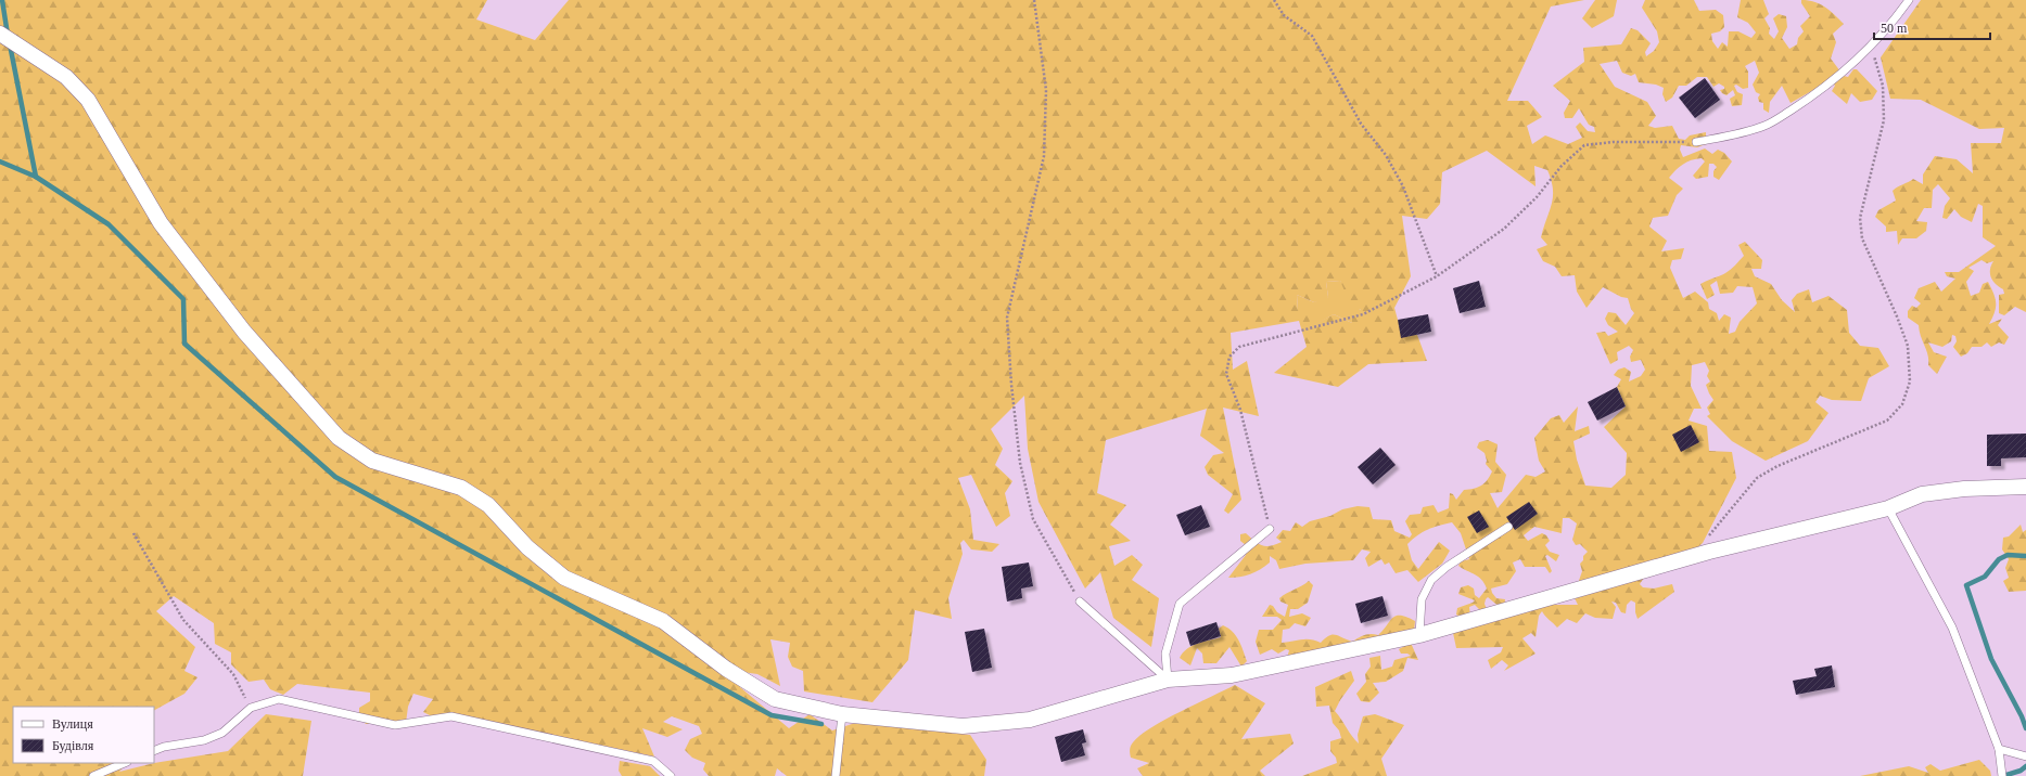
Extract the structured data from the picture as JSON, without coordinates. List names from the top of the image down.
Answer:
{
  "legend": ["Вулиця", "Будівля"],
  "scale_bar": "50 m"
}
